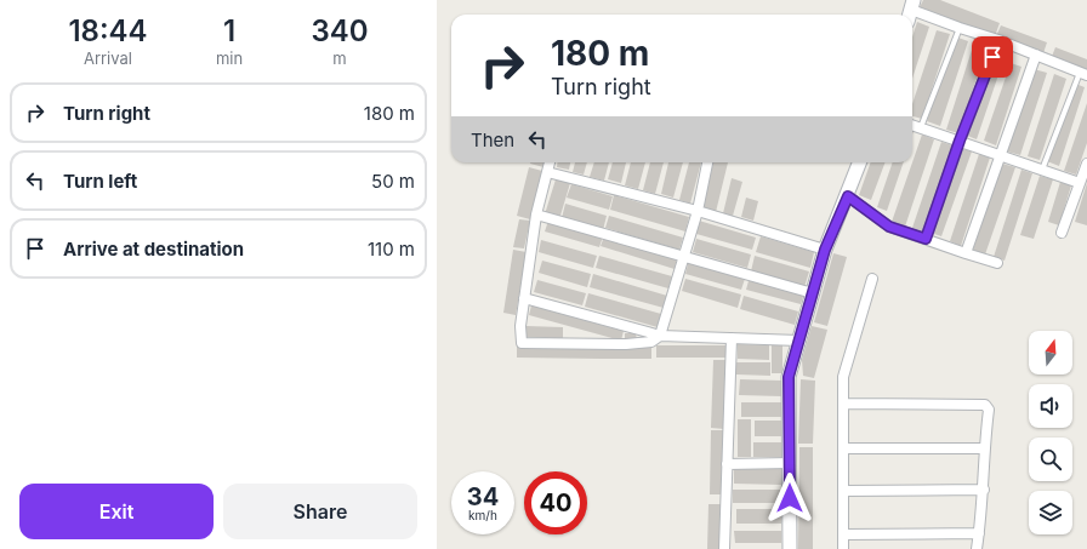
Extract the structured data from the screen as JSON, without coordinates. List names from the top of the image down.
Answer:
{
  "north": "top",
  "page": {
    "eta": [
      "18:44",
      "Arrival",
      "1",
      "min",
      "340",
      "m"
    ],
    "turn": ["180 m", "Turn right"],
    "list": [
      {
        "name": "Turn right",
        "value": "180 m"
      },
      {
        "name": "Turn left",
        "value": "50 m"
      },
      {
        "name": "Arrive at destination",
        "value": "110 m"
      }
    ],
    "then": "Then",
    "speed": "34 km/h",
    "limit": "40",
    "buttons": ["Exit", "Share"]
  }
}
